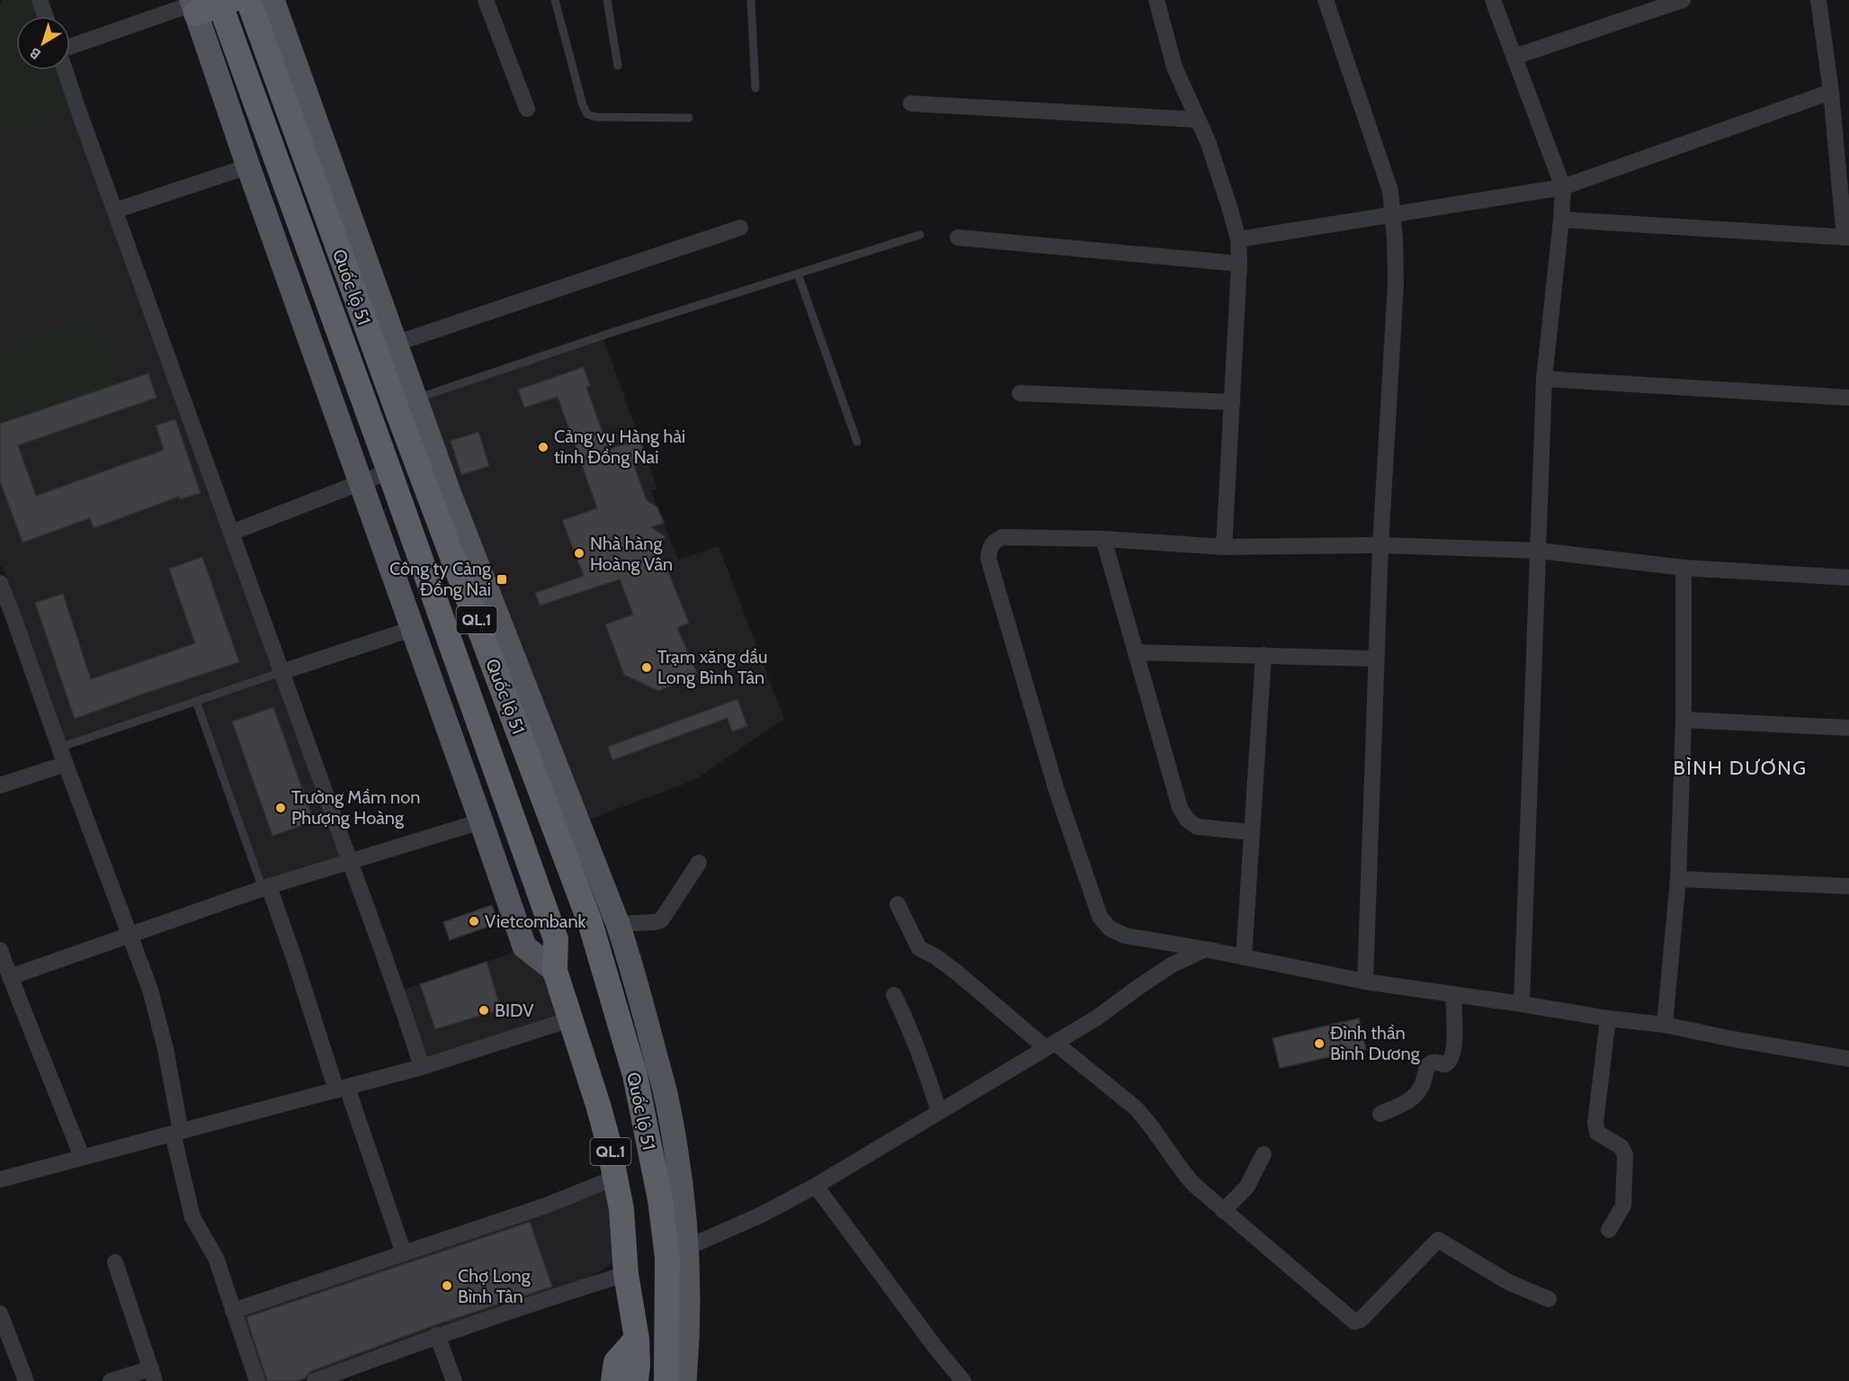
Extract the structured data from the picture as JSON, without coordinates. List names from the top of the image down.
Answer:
{
  "streets": {
    "highway": ["Quốc lộ 51", "QL.1"]
  },
  "crossings": [
    ["Quốc lộ 51", "QL.1"]
  ],
  "districts": ["BÌNH DƯƠNG"],
  "places": {
    "other": [
      "Cảng vụ Hàng hải tỉnh Đồng Nai",
      "Nhà hàng Hoàng Vân",
      "Trạm xăng dầu Long Bình Tân",
      "Trường Mầm non Phượng Hoàng",
      "Vietcombank",
      "BIDV",
      "Đình thần Bình Dương",
      "Chợ Long Bình Tân"
    ],
    "transit": ["Công ty Cảng Đồng Nai"]
  },
  "north": "bottom left"
}
